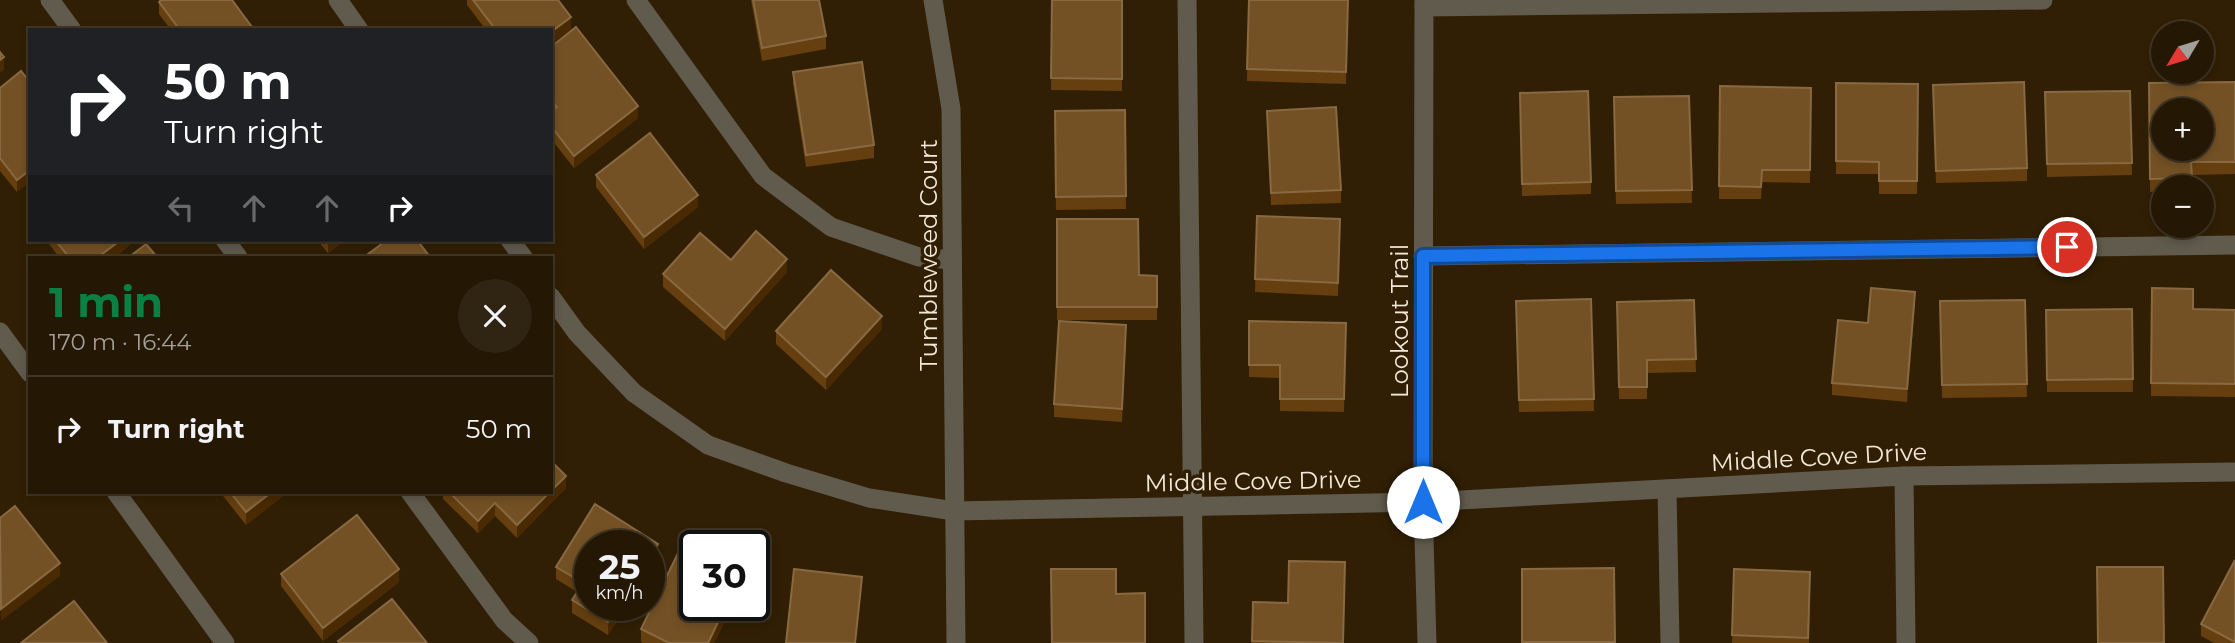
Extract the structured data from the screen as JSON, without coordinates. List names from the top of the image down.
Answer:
{
  "streets": {
    "street": ["Tumbleweed Court", "Lookout Trail", "Middle Cove Drive"]
  },
  "crossings": [
    ["Tumbleweed Court", "Middle Cove Drive"],
    ["Lookout Trail", "Middle Cove Drive"]
  ],
  "north": "bottom left",
  "page": {
    "map_buttons": ["+", "−"],
    "turn": ["50 m", "Turn right"],
    "heading": ["1 min", "170 m · 16:44"],
    "list": [
      {
        "name": "Turn right",
        "value": "50 m"
      }
    ],
    "speed": "25 km/h",
    "limit": "30"
  }
}
